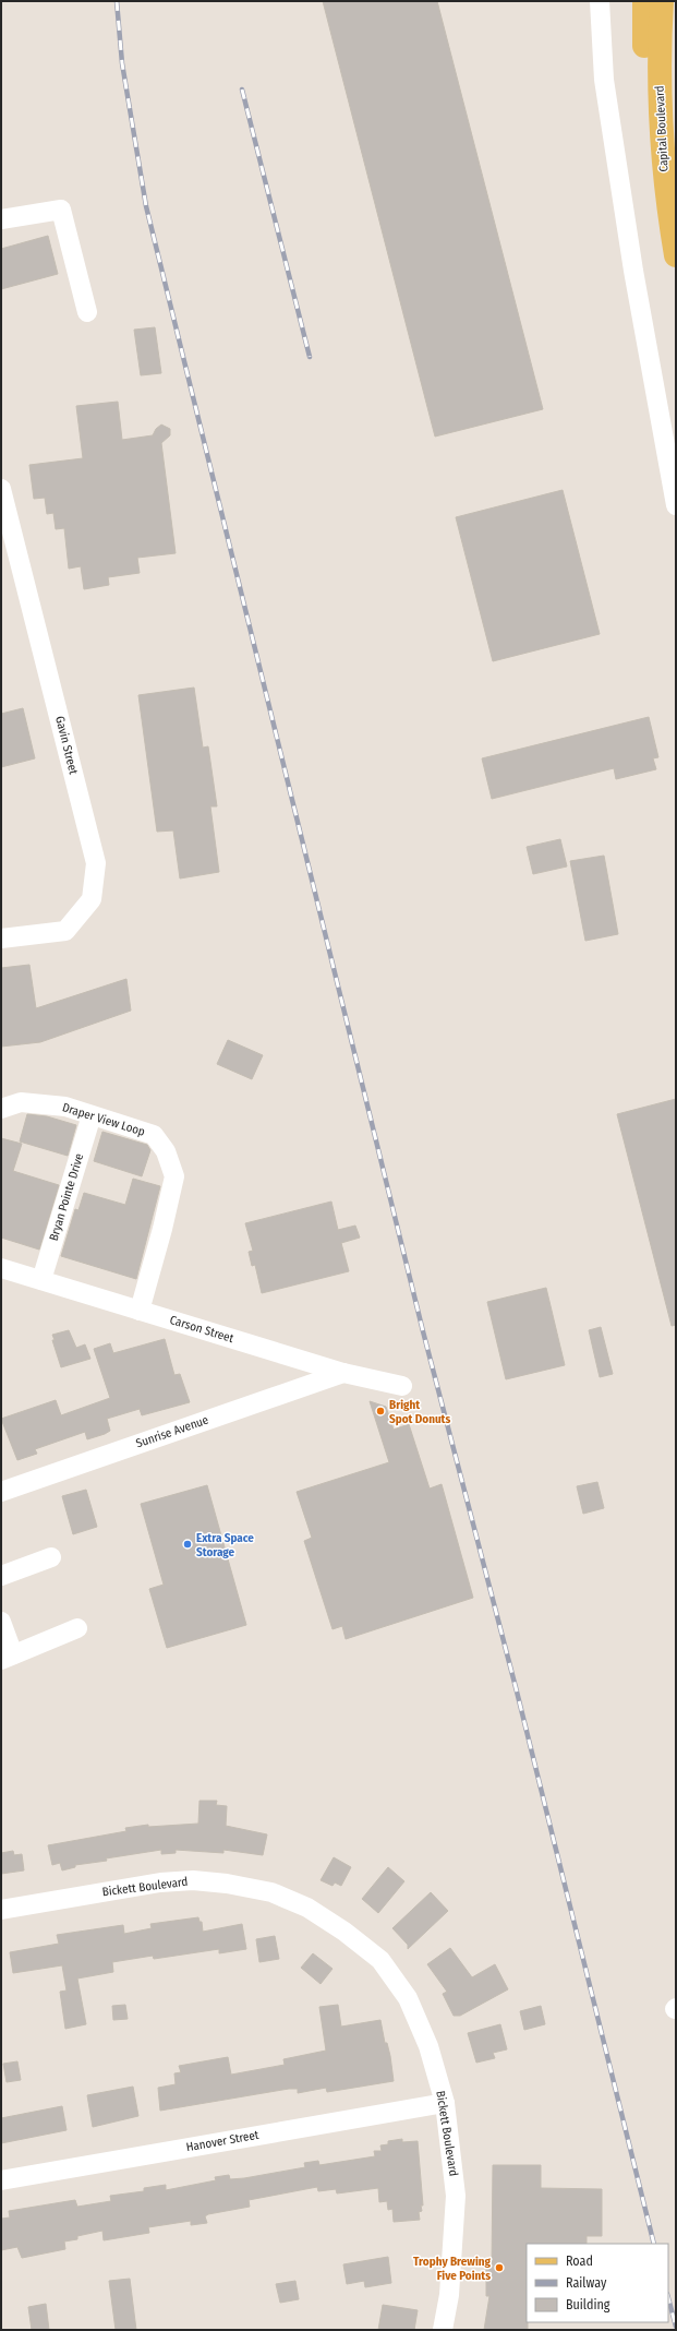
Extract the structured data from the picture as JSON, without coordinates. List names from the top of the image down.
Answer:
{
  "streets": {
    "main road": ["Capital Boulevard"],
    "street": [
      "Gavin Street",
      "Draper View Loop",
      "Bryan Pointe Drive",
      "Carson Street",
      "Sunrise Avenue",
      "Bickett Boulevard",
      "Hanover Street"
    ]
  },
  "crossings": [
    ["Draper View Loop", "Bryan Pointe Drive"],
    ["Draper View Loop", "Carson Street"],
    ["Bryan Pointe Drive", "Carson Street"],
    ["Carson Street", "Sunrise Avenue"],
    ["Bickett Boulevard", "Hanover Street"]
  ],
  "places": ["Bright Spot Donuts", "Extra Space Storage", "Trophy Brewing Five Points"],
  "legend": ["Road", "Railway", "Building"]
}
